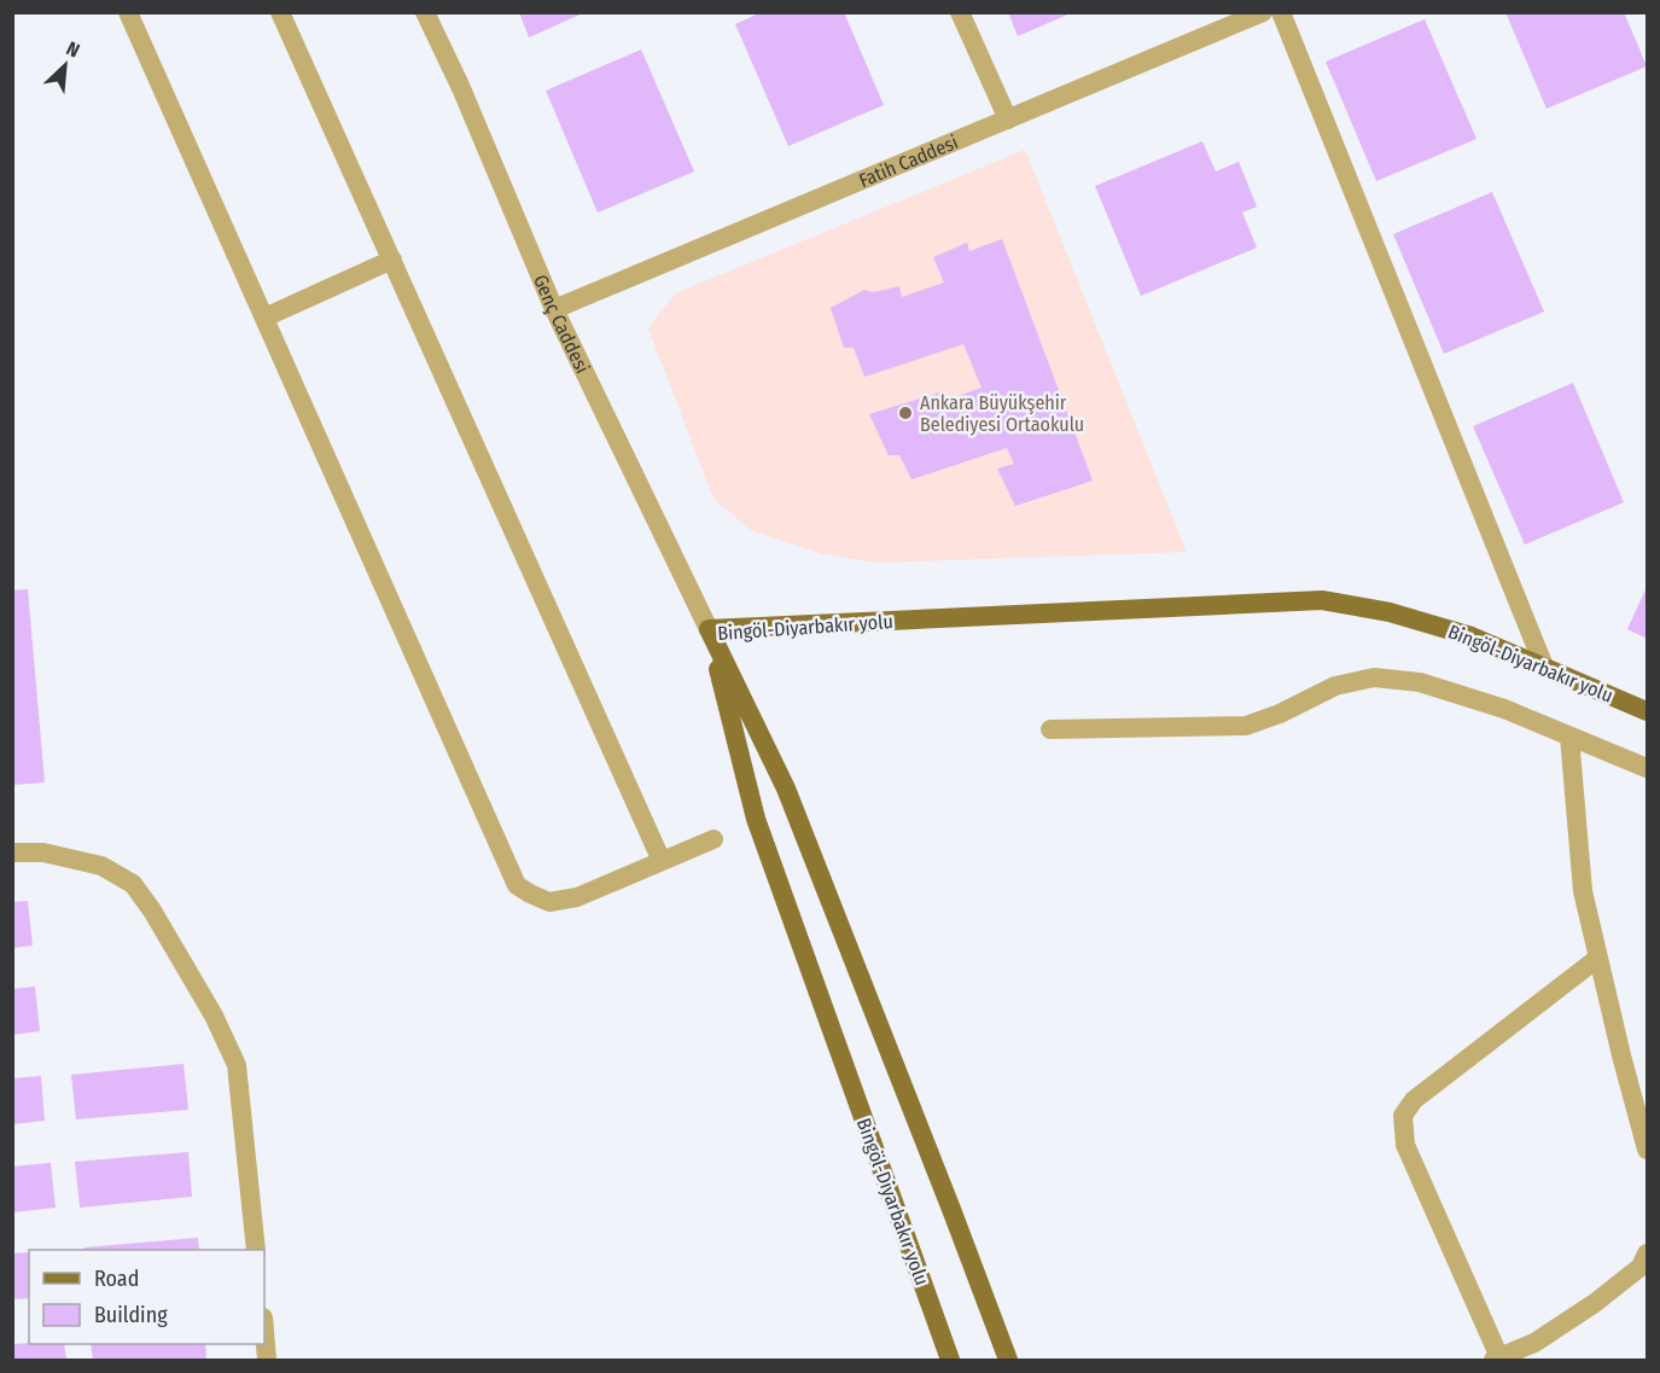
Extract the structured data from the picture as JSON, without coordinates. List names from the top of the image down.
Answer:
{
  "streets": {
    "main road": ["Bingöl-Diyarbakır yolu"],
    "street": ["Fatih Caddesi", "Genç Caddesi"]
  },
  "crossings": [
    ["Fatih Caddesi", "Genç Caddesi"],
    ["Genç Caddesi", "Bingöl-Diyarbakır yolu"]
  ],
  "places": ["Ankara Büyükşehir Belediyesi Ortaokulu"],
  "legend": ["Road", "Building"],
  "north": "top right"
}
